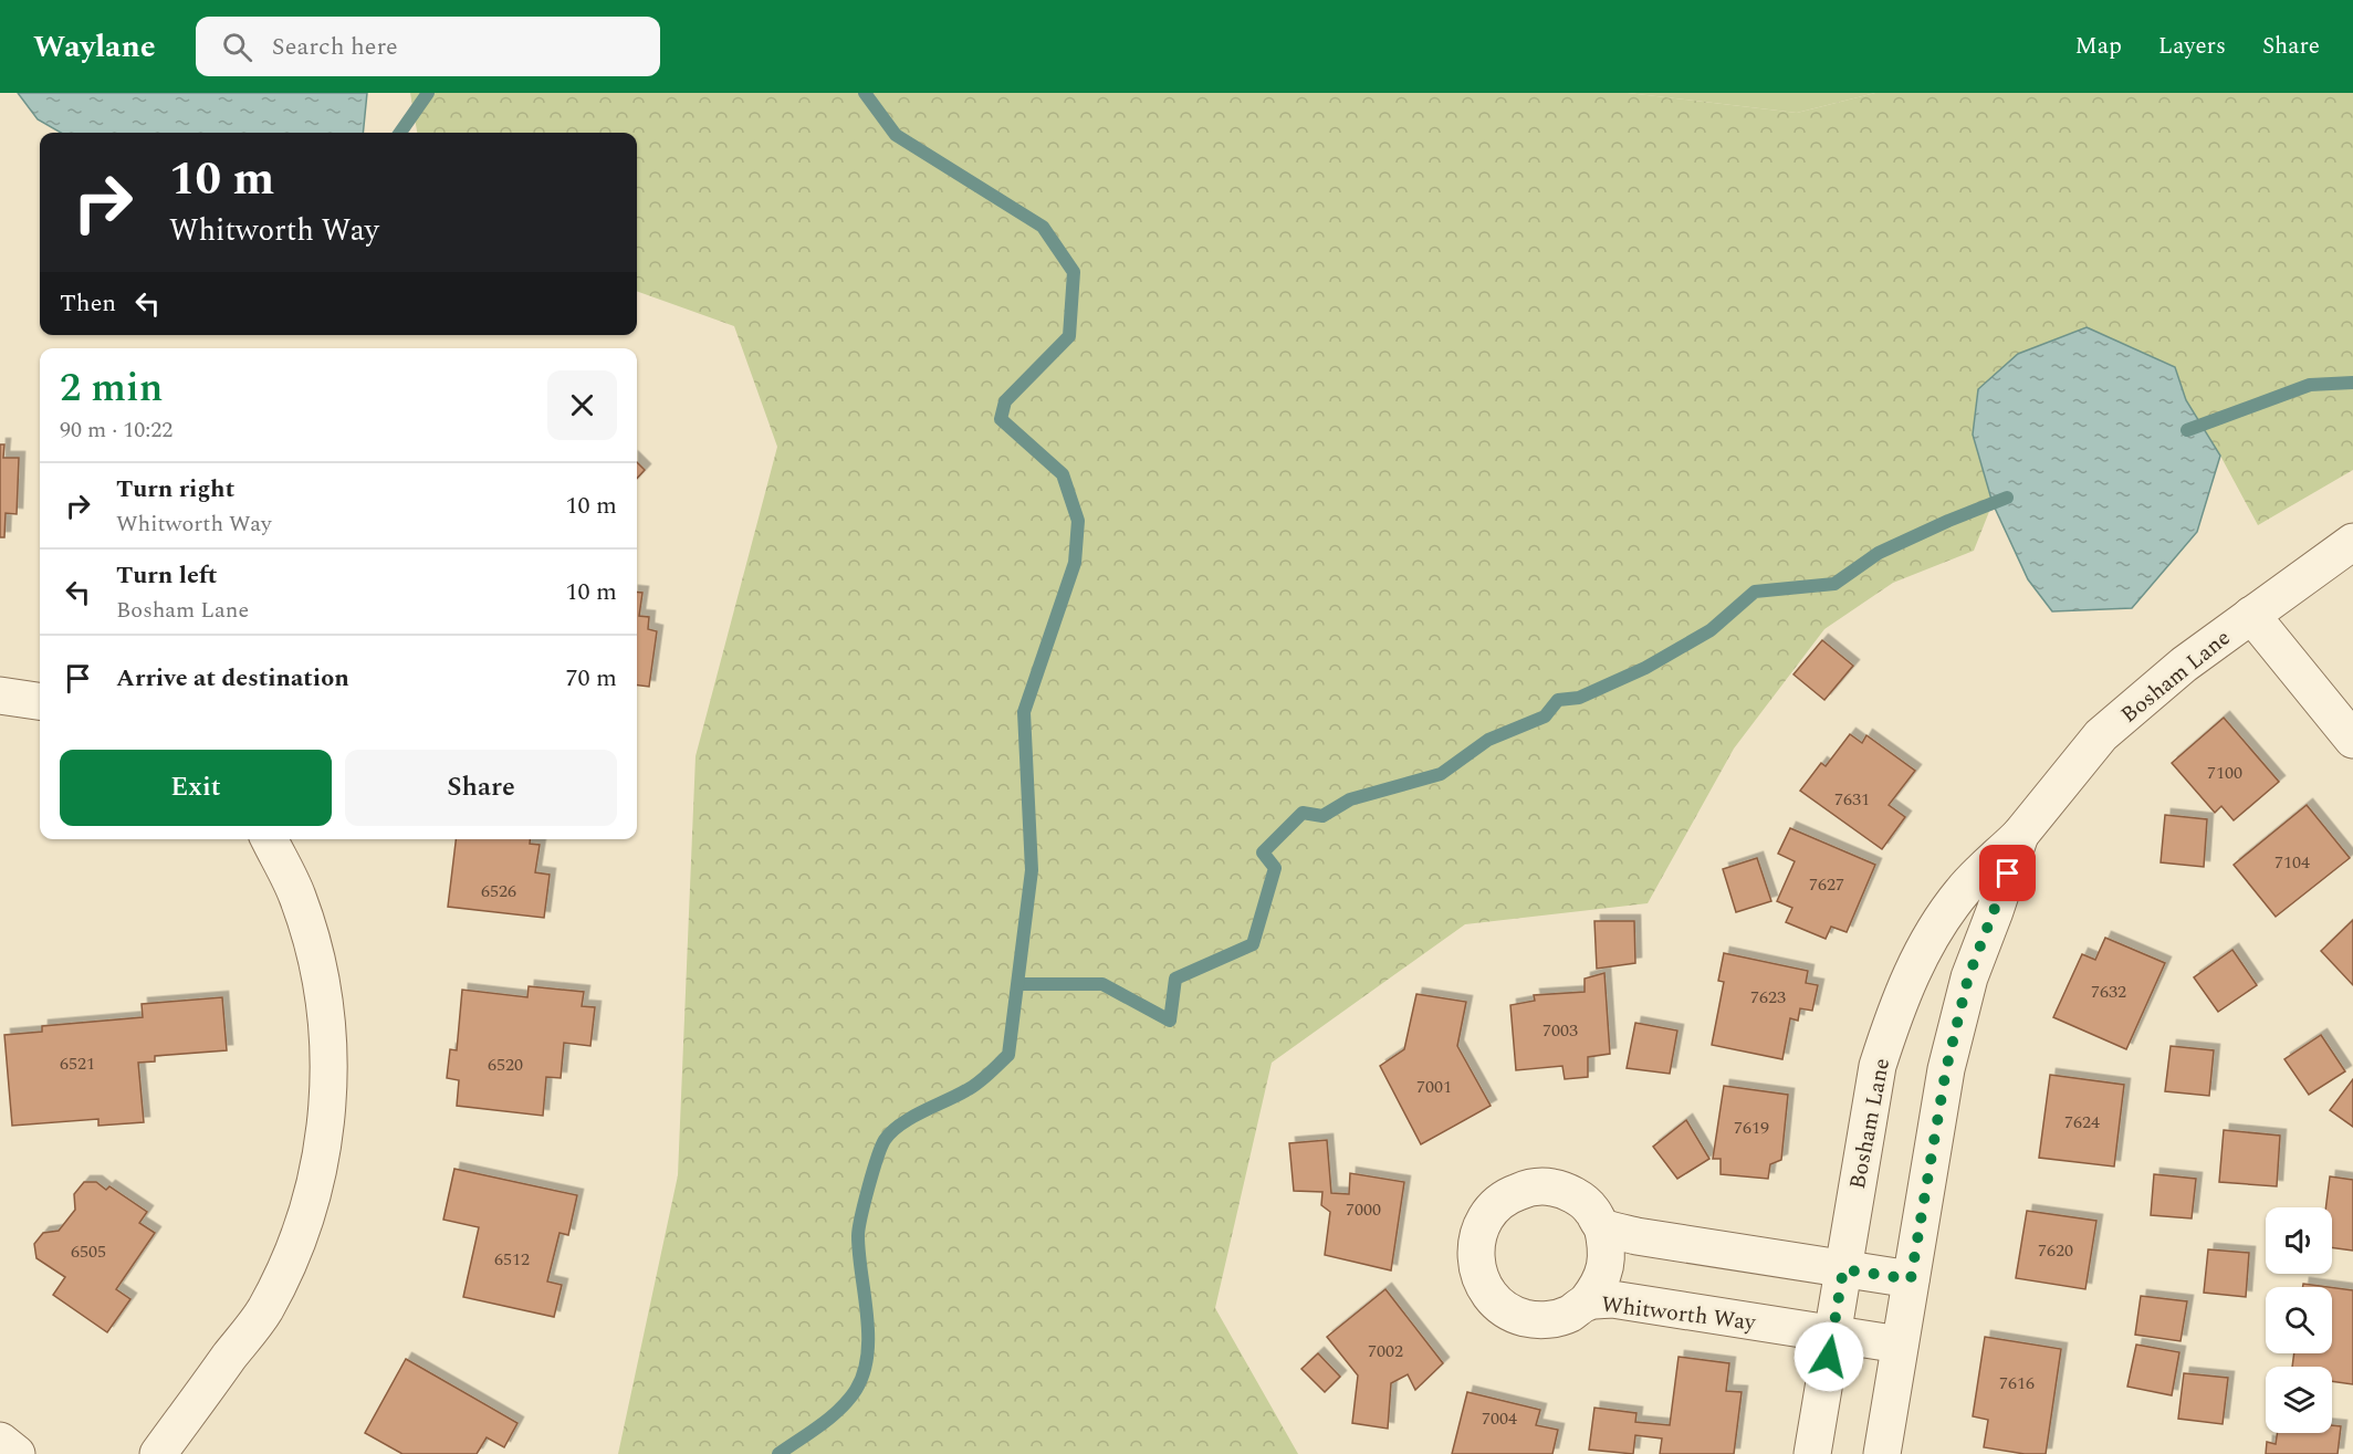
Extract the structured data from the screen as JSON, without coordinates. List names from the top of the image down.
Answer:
{
  "streets": {
    "street": ["Bosham Lane", "Whitworth Way"]
  },
  "crossings": [
    ["Bosham Lane", "Whitworth Way"]
  ],
  "house_numbers": [
    "7100",
    "7631",
    "7104",
    "7627",
    "6526",
    "7632",
    "7623",
    "7003",
    "6521",
    "6520",
    "7001",
    "7624",
    "7619",
    "7000",
    "7620",
    "6505",
    "6512",
    "7002",
    "7616",
    "7004"
  ],
  "page": {
    "header": "Waylane",
    "search": "Search here",
    "nav": ["Map", "Layers", "Share"],
    "turn": ["10 m", "Whitworth Way"],
    "then": "Then",
    "heading": ["2 min", "90 m · 10:22"],
    "list": [
      {
        "name": "Turn right",
        "note": "Whitworth Way",
        "value": "10 m"
      },
      {
        "name": "Turn left",
        "note": "Bosham Lane",
        "value": "10 m"
      },
      {
        "name": "Arrive at destination",
        "value": "70 m"
      }
    ],
    "buttons": ["Exit", "Share"]
  }
}
